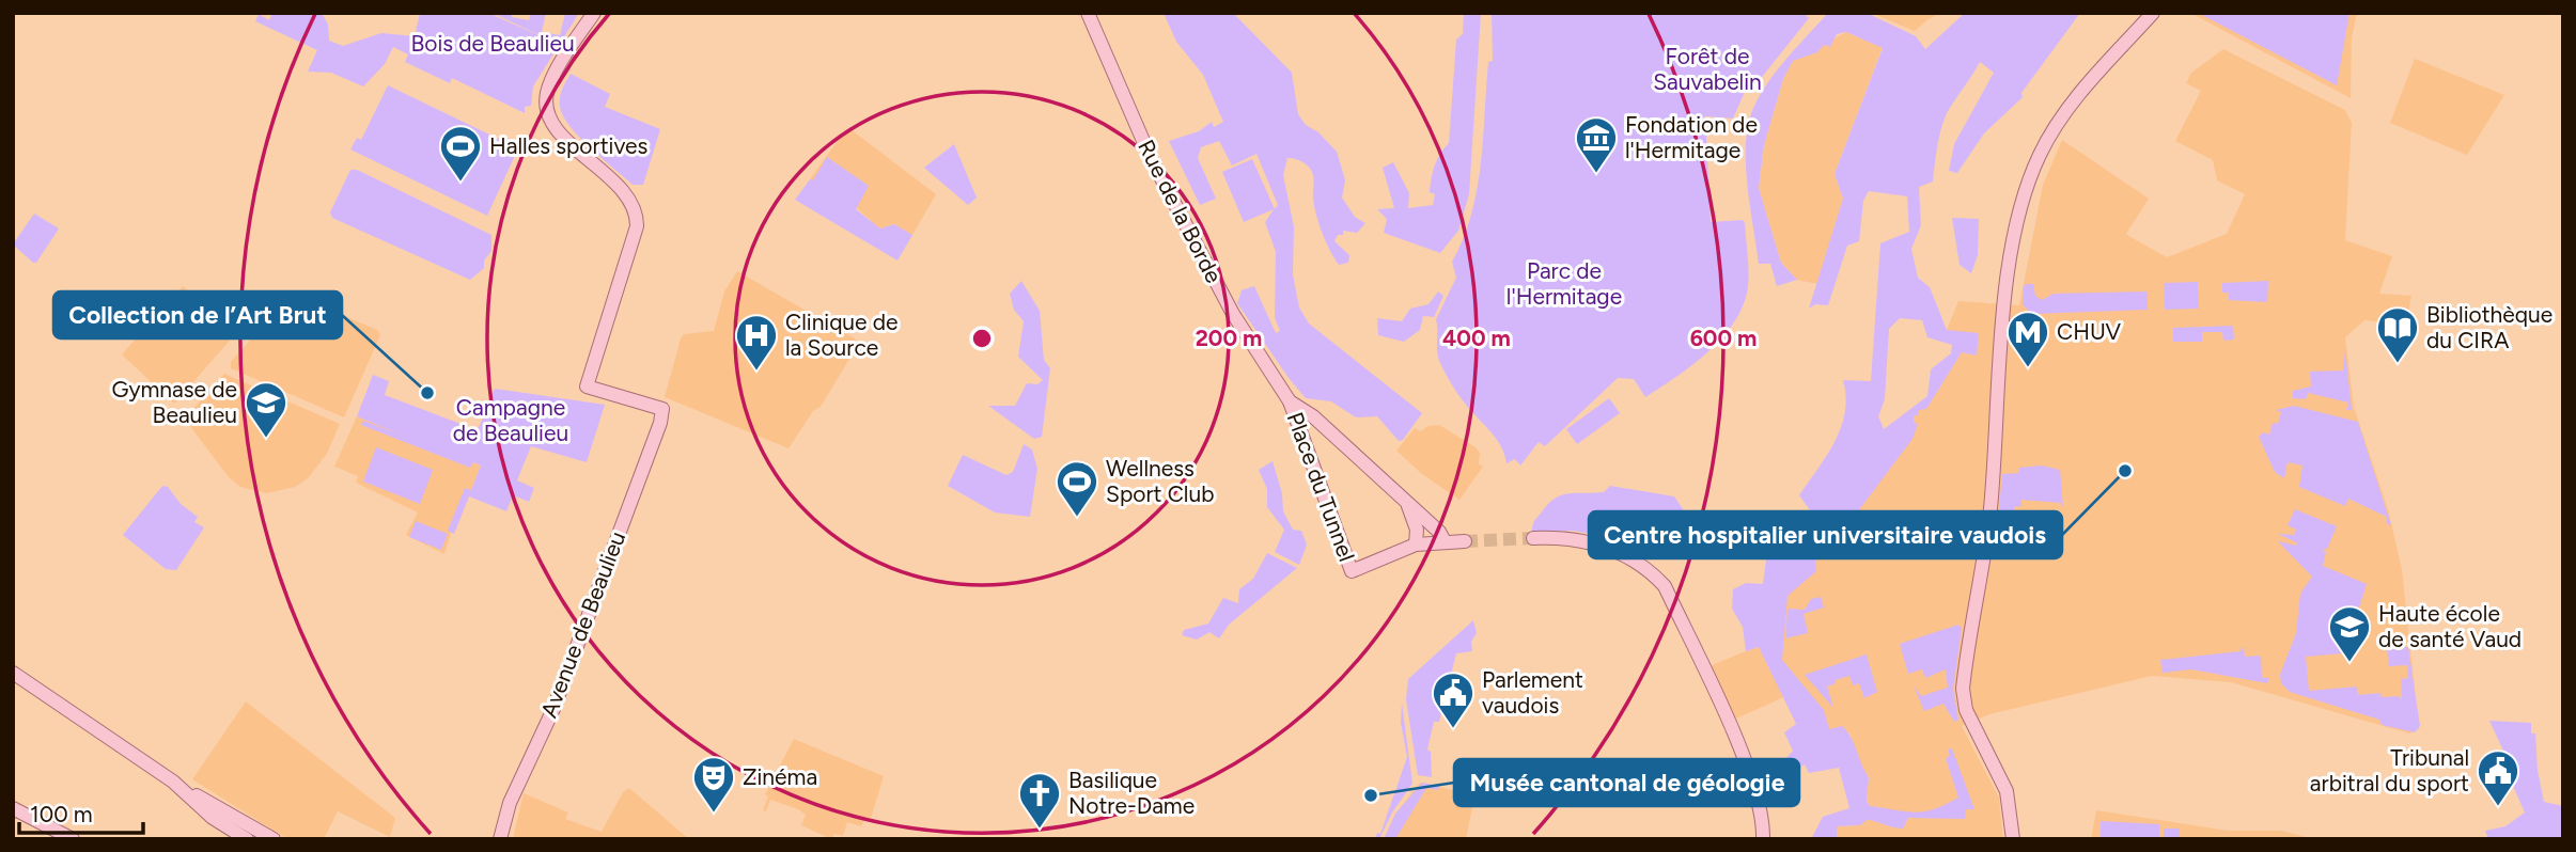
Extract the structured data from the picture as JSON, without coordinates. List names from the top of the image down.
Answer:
{
  "streets": {
    "main road": ["Rue de la Borde", "Place du Tunnel", "Avenue de Beaulieu"]
  },
  "crossings": [
    ["Rue de la Borde", "Place du Tunnel"]
  ],
  "parks": [
    "Bois de Beaulieu",
    "Forêt de Sauvabelin",
    "Parc de l'Hermitage",
    "Campagne de Beaulieu"
  ],
  "places": {
    "museum": ["Fondation de l'Hermitage"],
    "sports": ["Halles sportives", "Wellness Sport Club"],
    "library": ["Bibliothèque du CIRA"],
    "metro station": ["CHUV"],
    "hospital": ["Clinique de la Source"],
    "other": ["Collection de l’Art Brut", "Centre hospitalier universitaire vaudois", "Musée cantonal de géologie"],
    "school or university": ["Gymnase de Beaulieu", "Haute école de santé Vaud"],
    "public building": ["Parlement vaudois", "Tribunal arbitral du sport"],
    "theatre": ["Zinéma"],
    "church": ["Basilique Notre-Dame"]
  },
  "scale_bar": "100 m",
  "rings": ["200 m", "400 m", "600 m"]
}
